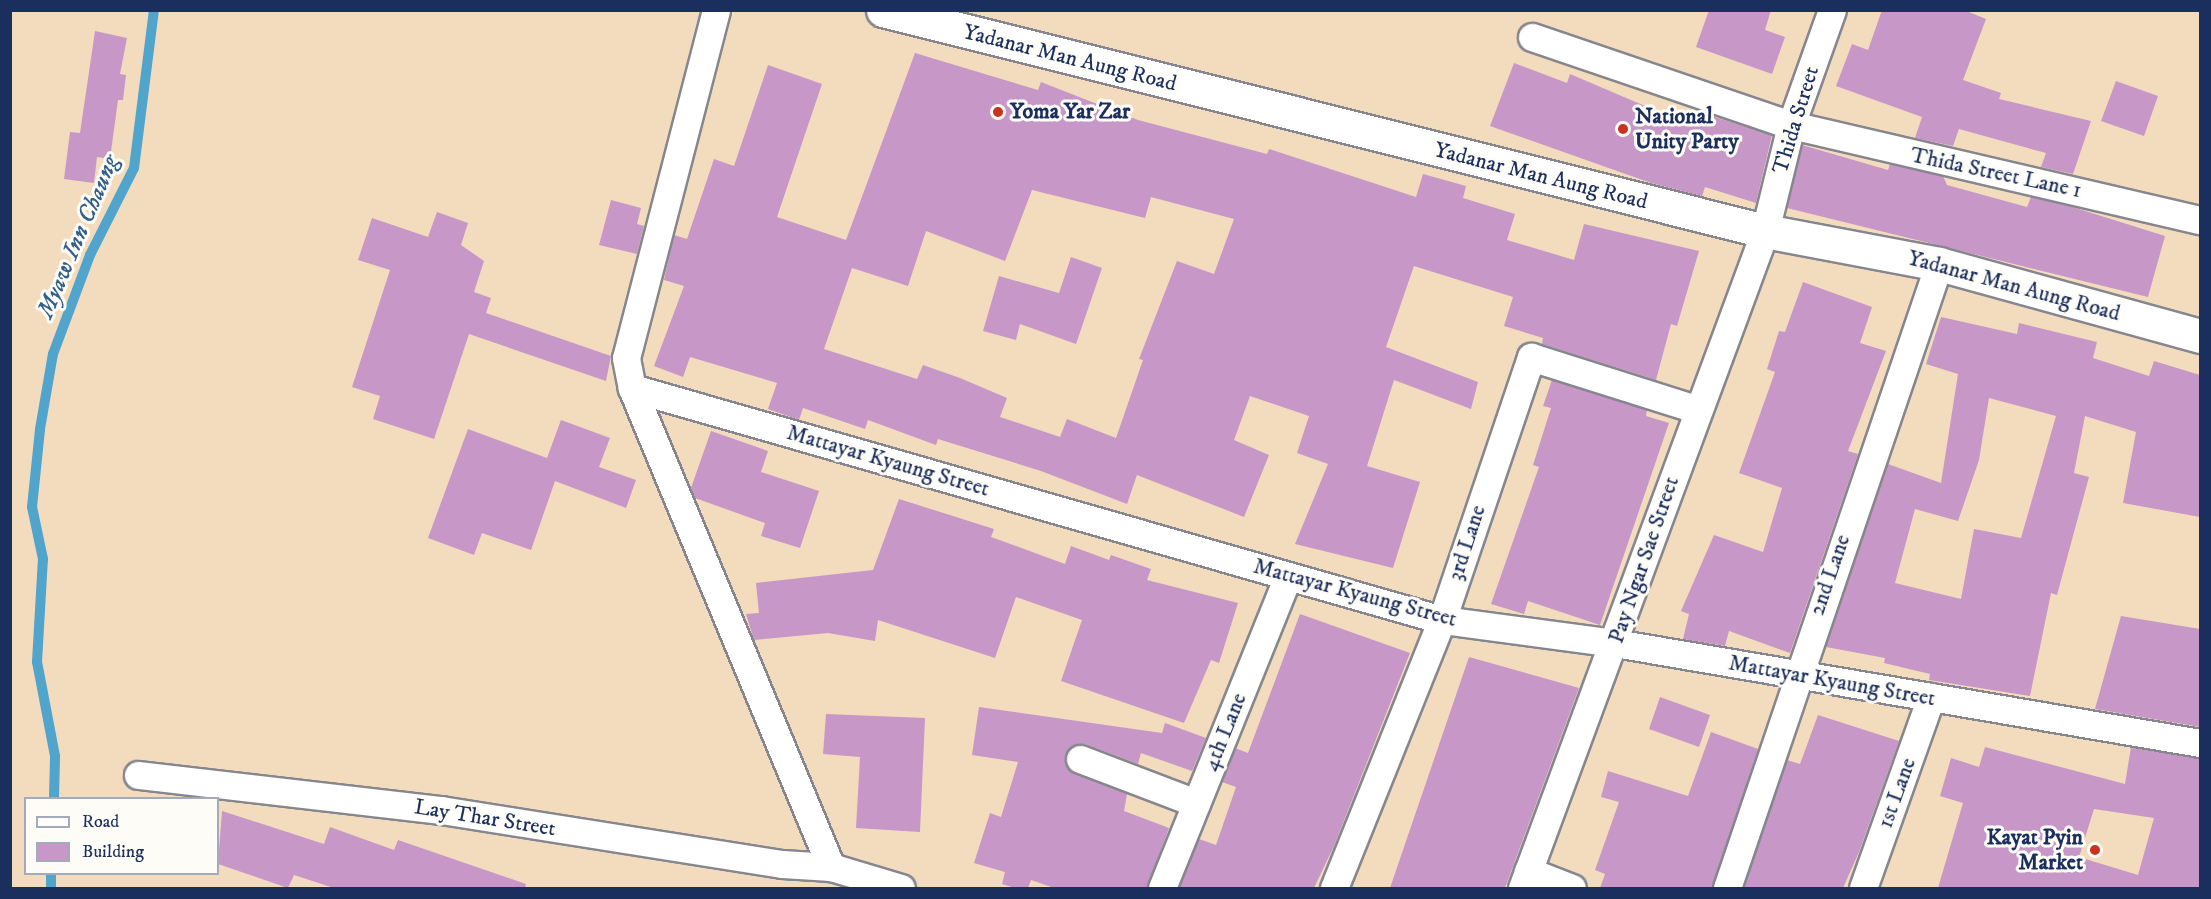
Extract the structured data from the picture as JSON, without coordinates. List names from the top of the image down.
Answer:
{
  "streets": {
    "street": [
      "Yadanar Man Aung Road",
      "Thida Street",
      "Thida Street Lane 1",
      "Mattayar Kyaung Street",
      "3rd Lane",
      "Pay Ngar Sae Street",
      "2nd Lane",
      "4th Lane",
      "1st Lane",
      "Lay Thar Street"
    ]
  },
  "crossings": [
    ["Yadanar Man Aung Road", "Thida Street"],
    ["Yadanar Man Aung Road", "Pay Ngar Sae Street"],
    ["Yadanar Man Aung Road", "2nd Lane"],
    ["Thida Street", "Thida Street Lane 1"],
    ["Thida Street", "Pay Ngar Sae Street"],
    ["Mattayar Kyaung Street", "3rd Lane"],
    ["Mattayar Kyaung Street", "Pay Ngar Sae Street"],
    ["Mattayar Kyaung Street", "2nd Lane"],
    ["Mattayar Kyaung Street", "4th Lane"],
    ["Mattayar Kyaung Street", "1st Lane"],
    ["3rd Lane", "Pay Ngar Sae Street"]
  ],
  "water": ["Myaw Inn Chaung"],
  "places": ["Yoma Yar Zar", "National Unity Party", "Kayat Pyin Market"],
  "legend": ["Road", "Building"]
}
